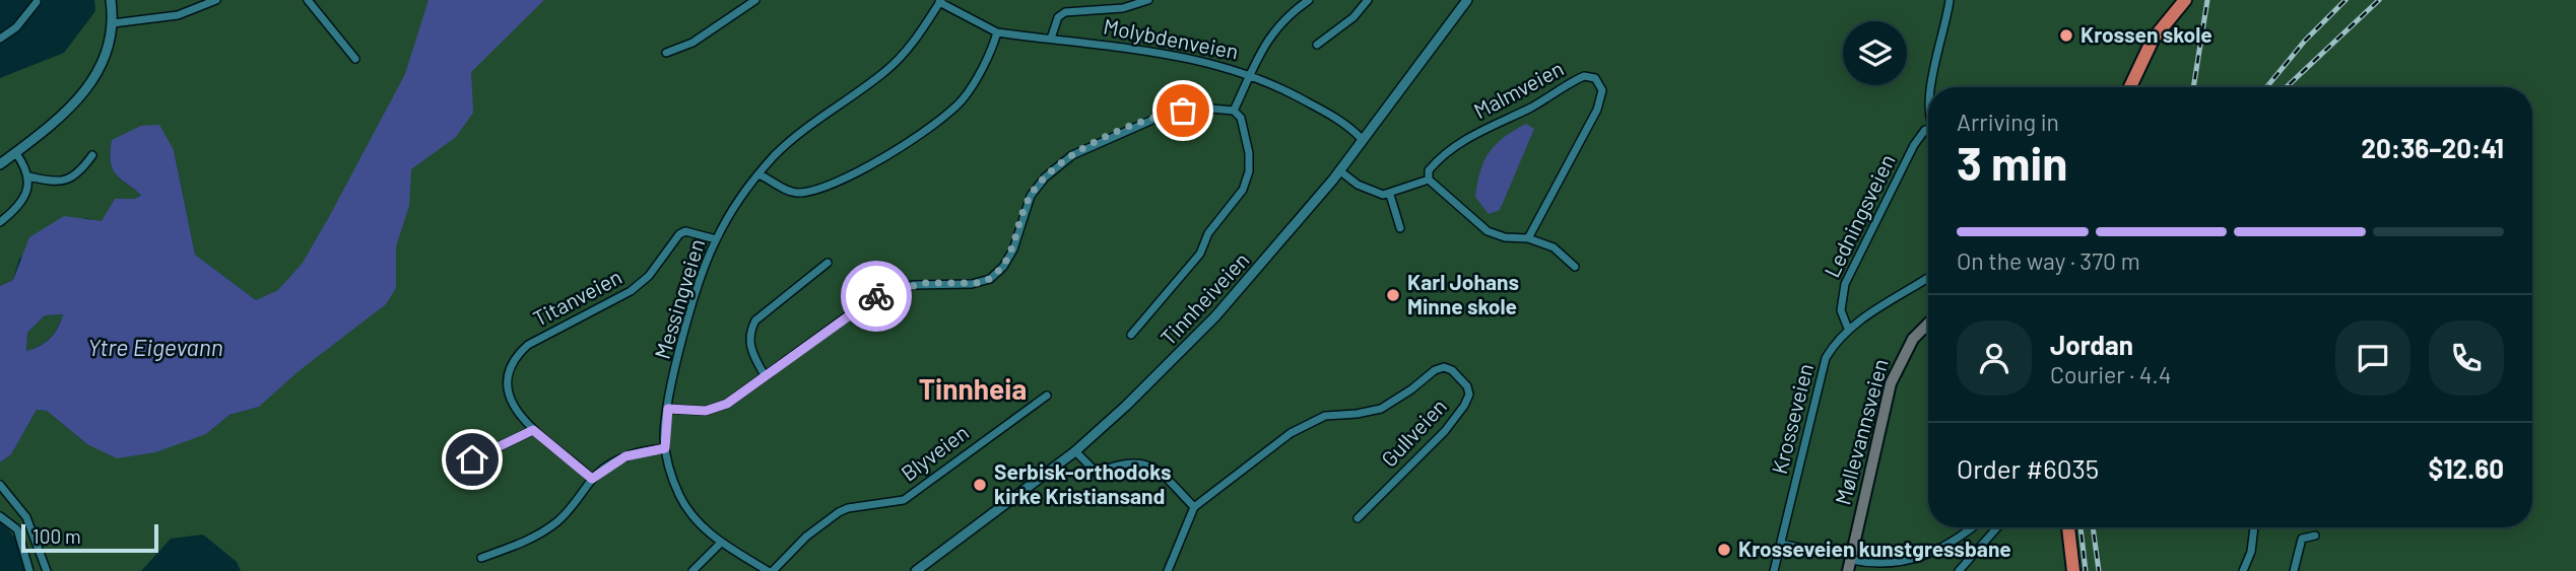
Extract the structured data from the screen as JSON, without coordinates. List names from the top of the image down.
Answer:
{
  "streets": {
    "main road": ["Møllevannsveien"],
    "street": [
      "Molybdenveien",
      "Malmveien",
      "Ledningsveien",
      "Titanveien",
      "Messingveien",
      "Tinnheiveien",
      "Krosseveien",
      "Gullveien",
      "Blyveien"
    ]
  },
  "crossings": [
    ["Molybdenveien", "Messingveien"],
    ["Molybdenveien", "Tinnheiveien"],
    ["Ledningsveien", "Krosseveien"],
    ["Titanveien", "Messingveien"]
  ],
  "districts": ["Tinnheia"],
  "water": ["Ytre Eigevann"],
  "places": [
    "Krossen skole",
    "Karl Johans Minne skole",
    "Serbisk-orthodoks kirke Kristiansand",
    "Krosseveien kunstgressbane"
  ],
  "scale_bar": "100 m",
  "page": {
    "heading": ["3 min", "Arriving in", "20:36–20:41"],
    "panel": [
      "Jordan",
      "Courier · 4.4",
      "Order #6035",
      "$12.60"
    ],
    "bar": "On the way · 370 m",
    "scale": "100 m"
  }
}
